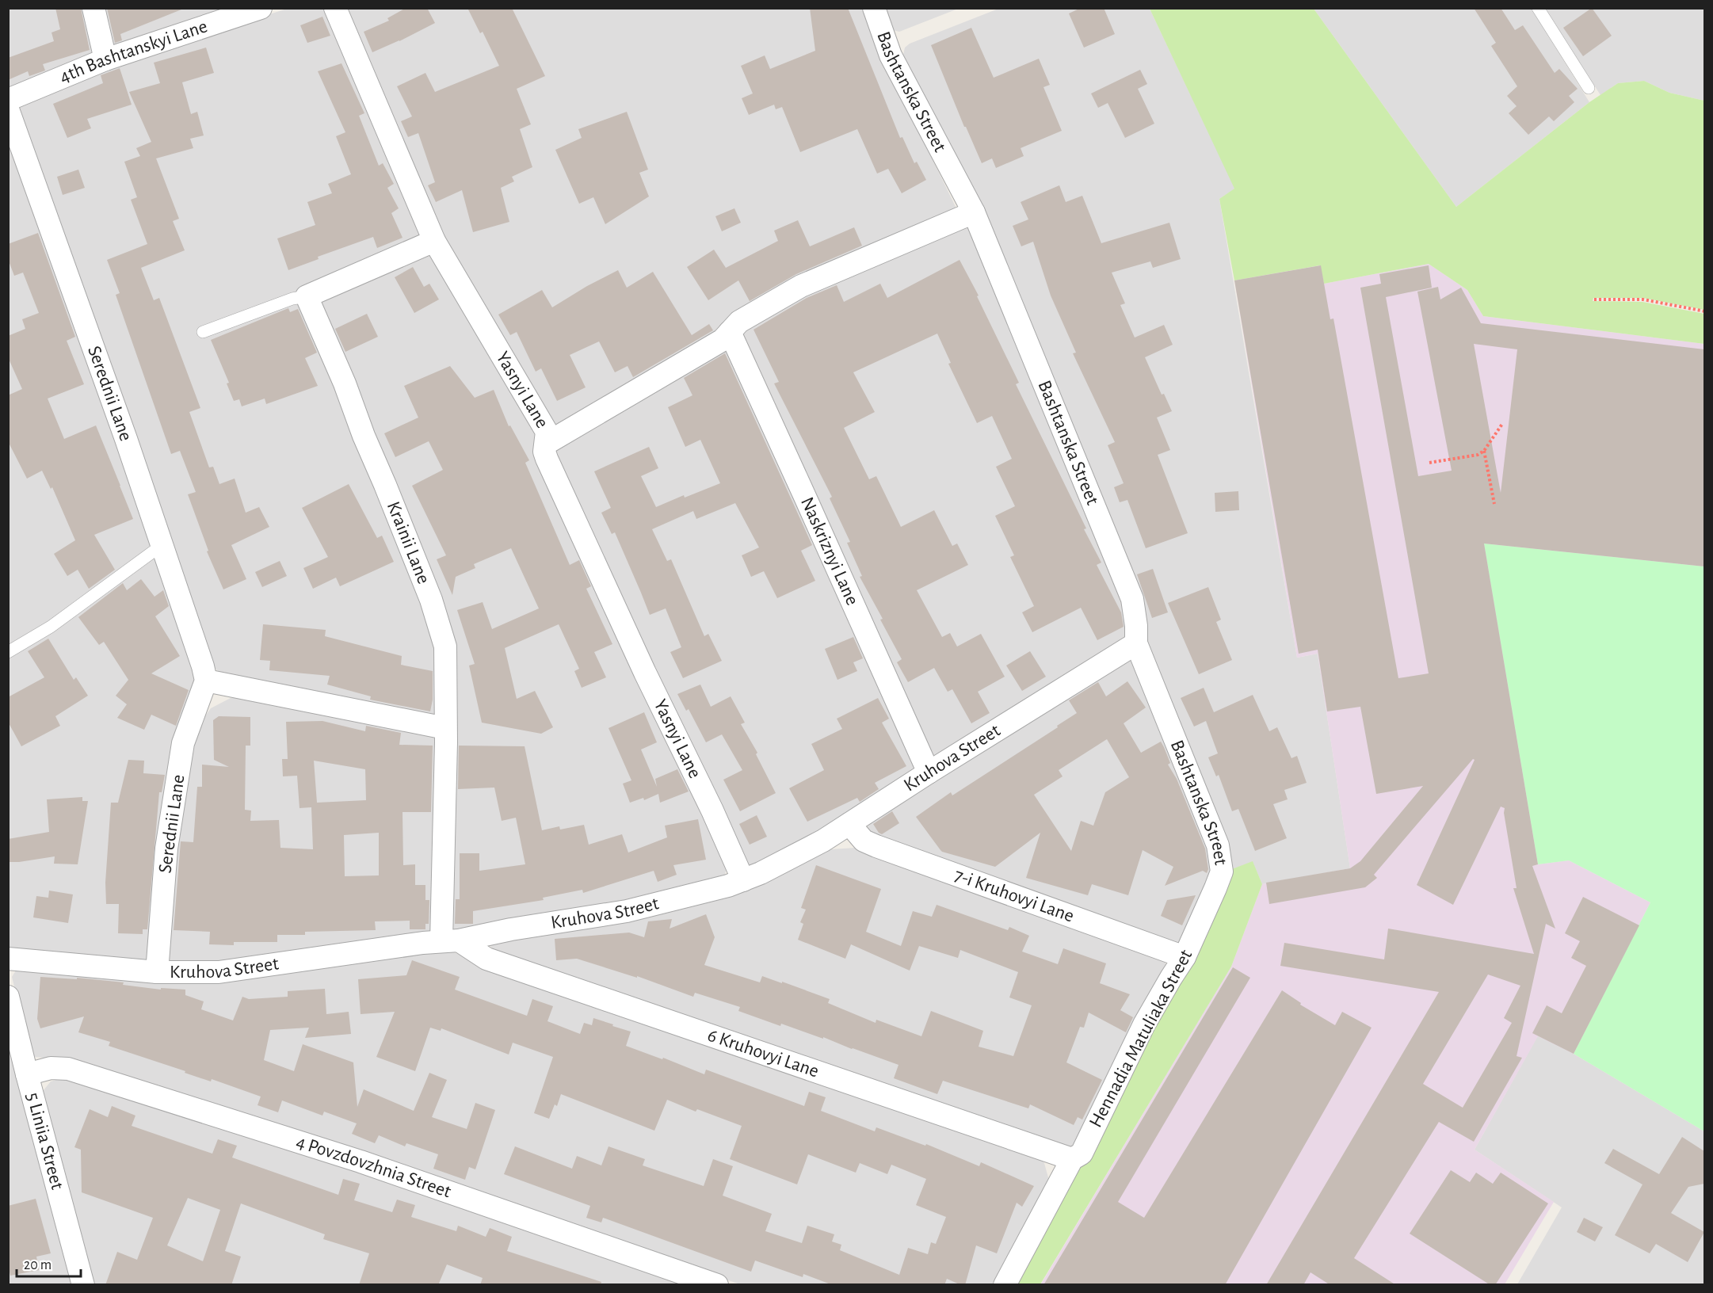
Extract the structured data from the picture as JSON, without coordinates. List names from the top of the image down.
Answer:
{
  "streets": {
    "street": [
      "4th Bashtanskyi Lane",
      "Bashtanska Street",
      "Yasnyi Lane",
      "Serednii Lane",
      "Krainii Lane",
      "Naskriznyi Lane",
      "Kruhova Street",
      "7-i Kruhovyi Lane",
      "Hennadia Matuliaka Street",
      "6 Kruhovyi Lane",
      "5 Liniia Street",
      "4 Povzdovzhnia Street"
    ]
  },
  "crossings": [
    ["Bashtanska Street", "Kruhova Street"],
    ["Bashtanska Street", "Hennadia Matuliaka Street"],
    ["Yasnyi Lane", "Kruhova Street"],
    ["Serednii Lane", "Kruhova Street"],
    ["Krainii Lane", "Kruhova Street"],
    ["Krainii Lane", "6 Kruhovyi Lane"],
    ["Naskriznyi Lane", "Kruhova Street"],
    ["Kruhova Street", "7-i Kruhovyi Lane"],
    ["Kruhova Street", "6 Kruhovyi Lane"],
    ["7-i Kruhovyi Lane", "Hennadia Matuliaka Street"],
    ["Hennadia Matuliaka Street", "6 Kruhovyi Lane"],
    ["5 Liniia Street", "4 Povzdovzhnia Street"]
  ],
  "scale_bar": "20 m"
}
